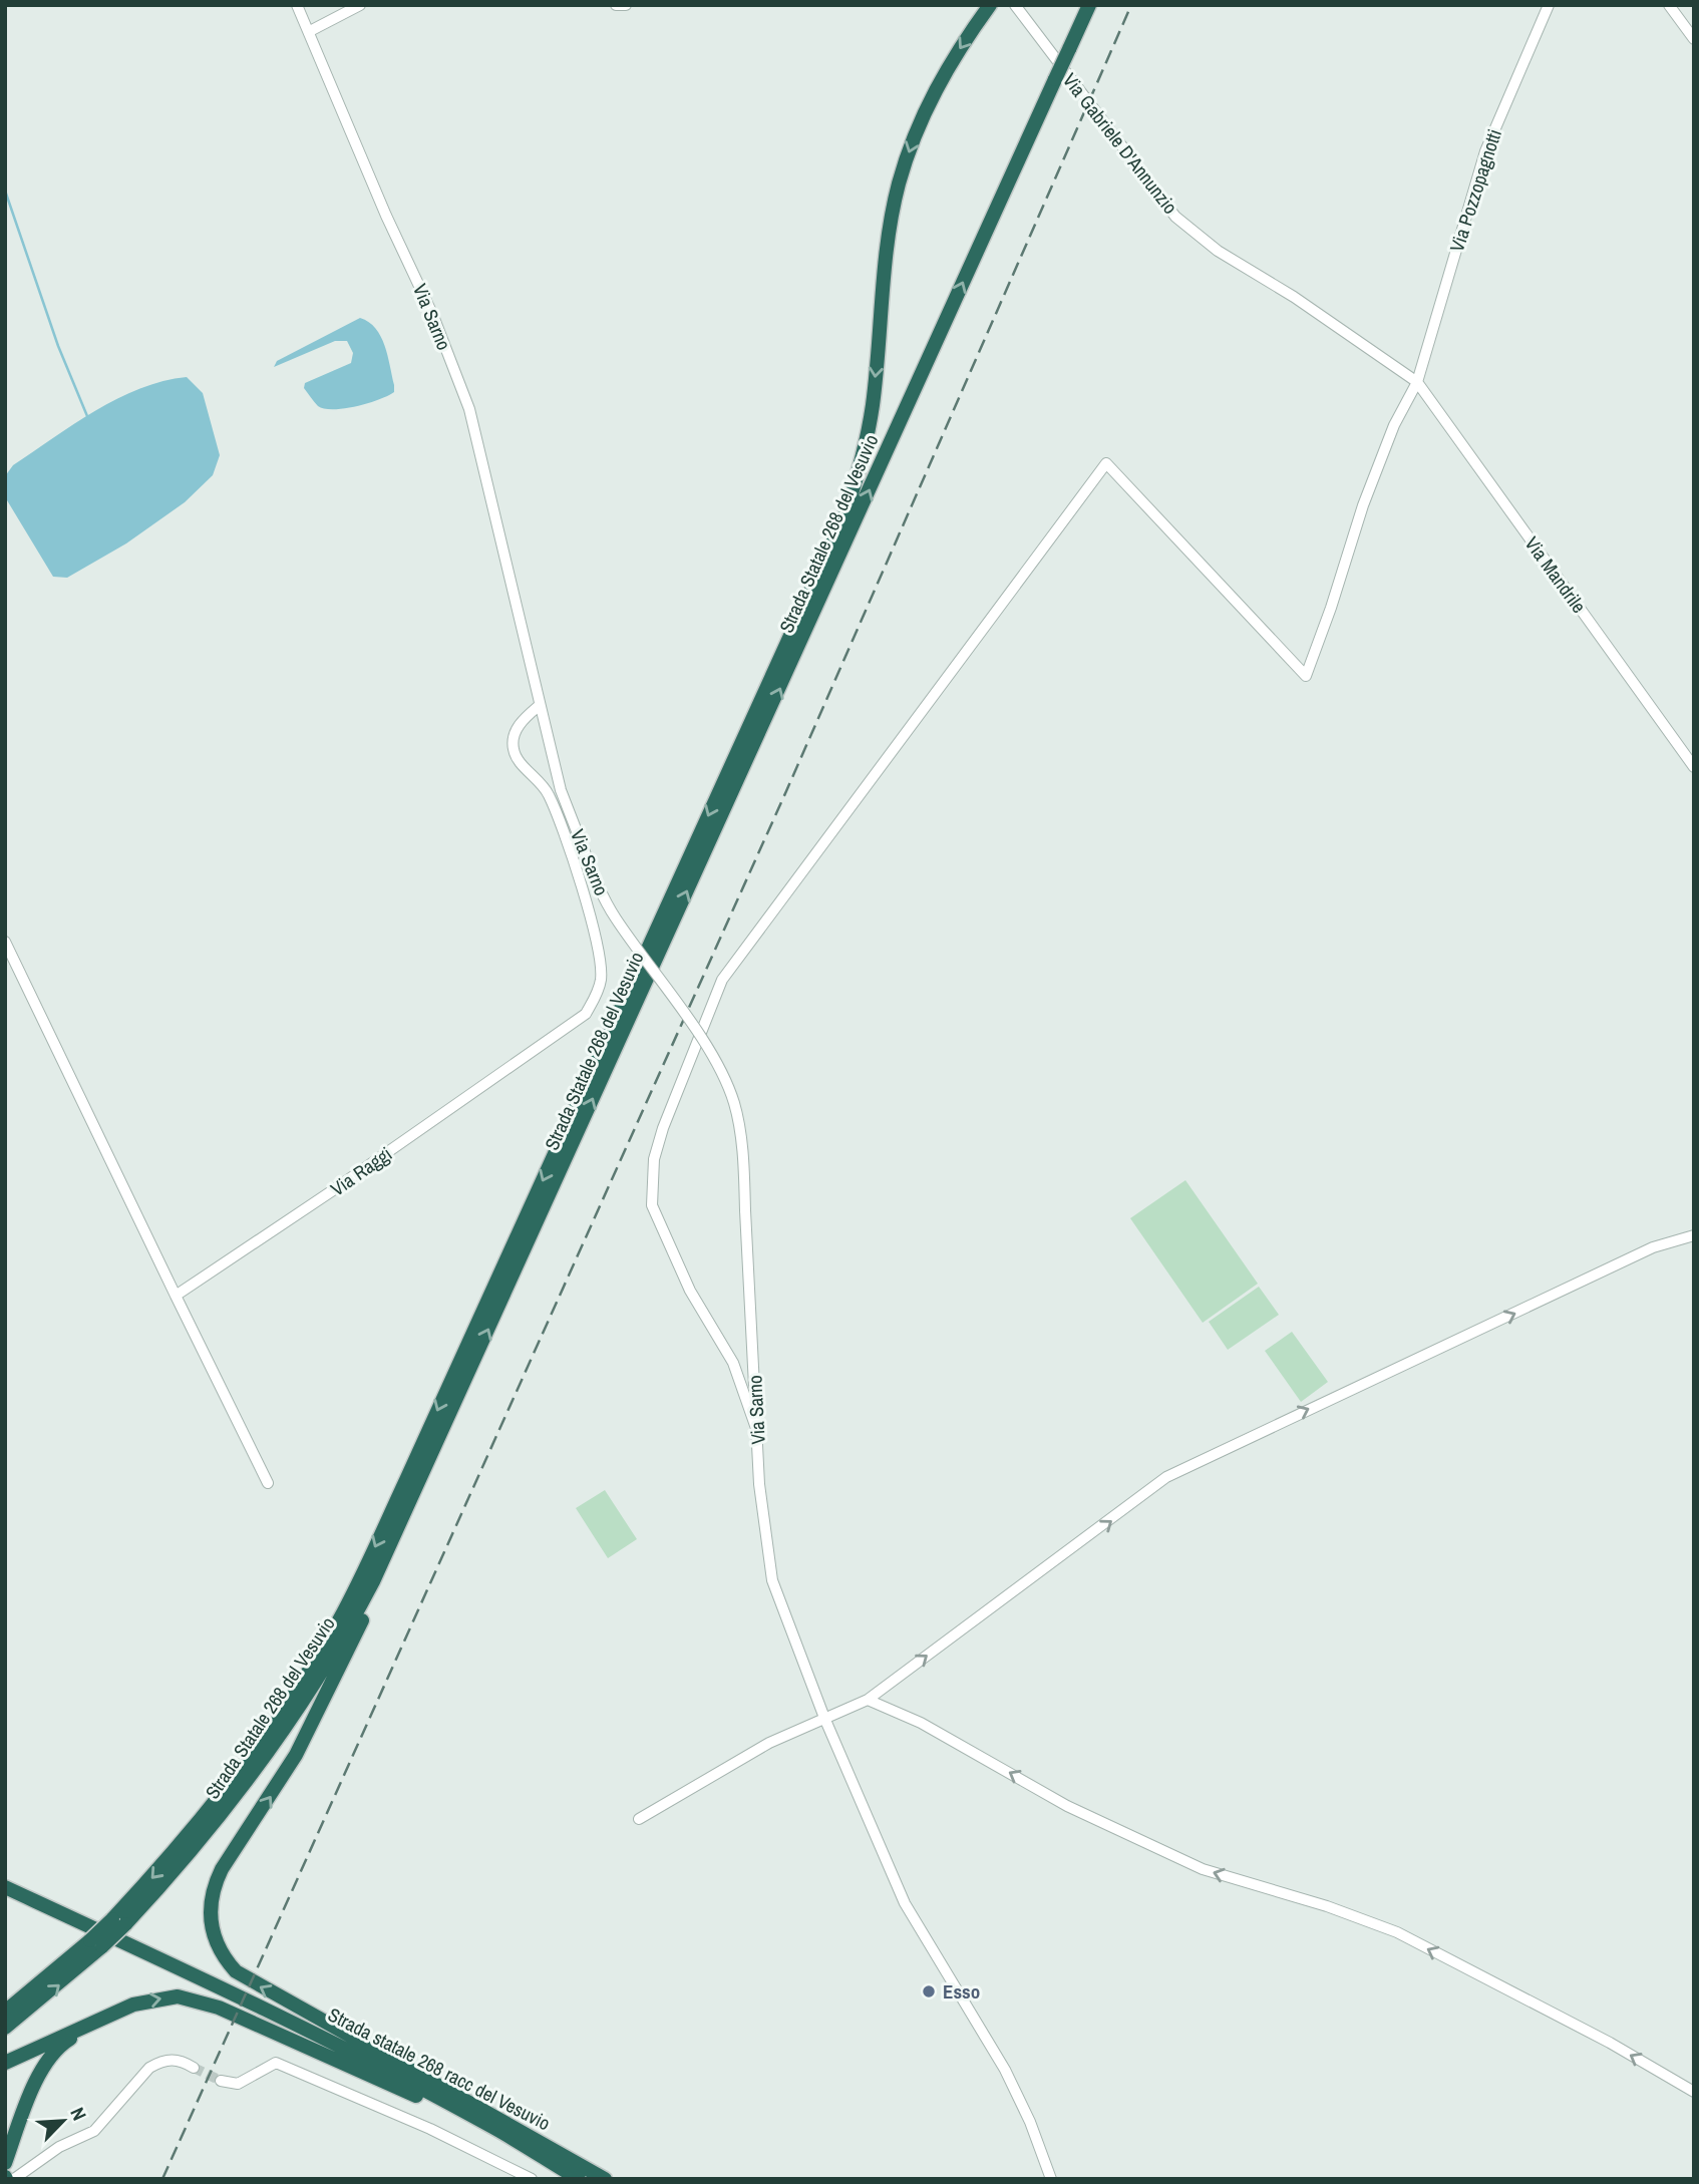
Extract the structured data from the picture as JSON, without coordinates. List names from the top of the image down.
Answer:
{
  "streets": {
    "highway": ["Strada Statale 268 del Vesuvio", "Strada statale 268 racc del Vesuvio"],
    "street": [
      "Via Gabriele D'Annunzio",
      "Via Pozzopagnotti",
      "Via Sarno",
      "Via Mandrile",
      "Via Raggi"
    ]
  },
  "crossings": [
    ["Via Gabriele D'Annunzio", "Via Pozzopagnotti"],
    ["Via Gabriele D'Annunzio", "Via Mandrile"],
    ["Via Pozzopagnotti", "Via Sarno"],
    ["Via Pozzopagnotti", "Via Mandrile"],
    ["Via Sarno", "Via Raggi"]
  ],
  "places": ["Esso"],
  "north": "top right"
}
